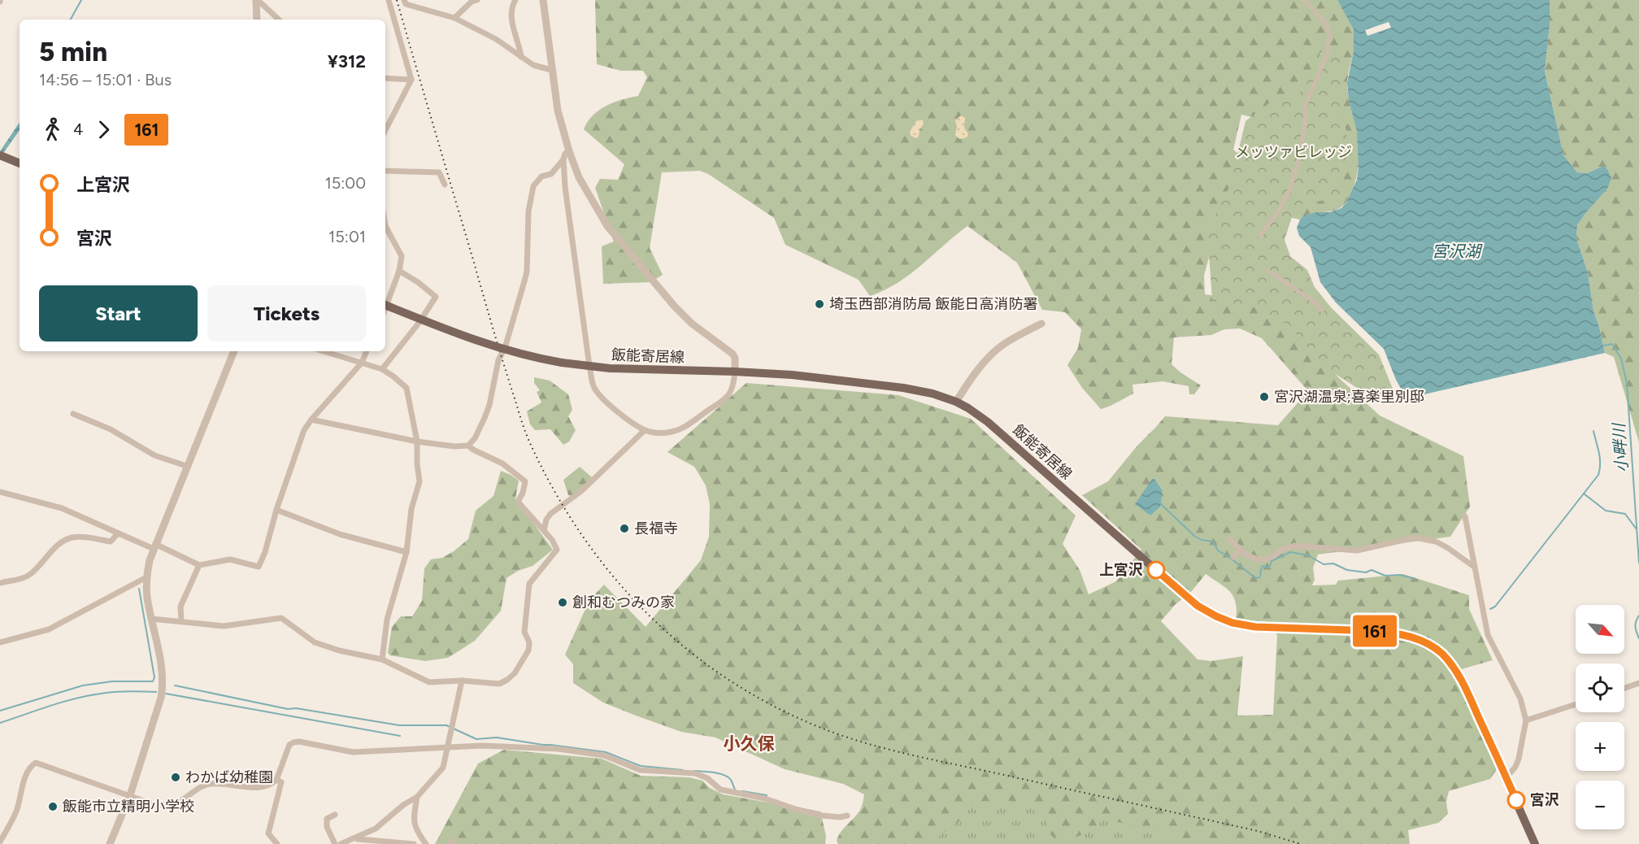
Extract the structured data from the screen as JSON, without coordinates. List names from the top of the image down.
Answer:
{
  "streets": {
    "main road": ["飯能寄居線"]
  },
  "districts": ["小久保"],
  "water": ["宮沢湖", "小畔川"],
  "parks": ["メッツァビレッジ"],
  "places": [
    "埼玉西部消防局 飯能日高消防署",
    "宮沢湖温泉;喜楽里別邸",
    "長福寺",
    "上宮沢",
    "創和むつみの家",
    "わかば幼稚園",
    "宮沢",
    "飯能市立精明小学校"
  ],
  "lines": ["bus line 161"],
  "north": "bottom right",
  "page": {
    "on_map": "161",
    "heading": ["5 min", "14:56 – 15:01 · Bus", "¥312"],
    "legs": ["4", "161"],
    "list": [
      {
        "name": "上宮沢",
        "value": "15:00"
      },
      {
        "name": "宮沢",
        "value": "15:01"
      }
    ],
    "buttons": ["Start", "Tickets"],
    "map_buttons": ["+", "−"]
  }
}
